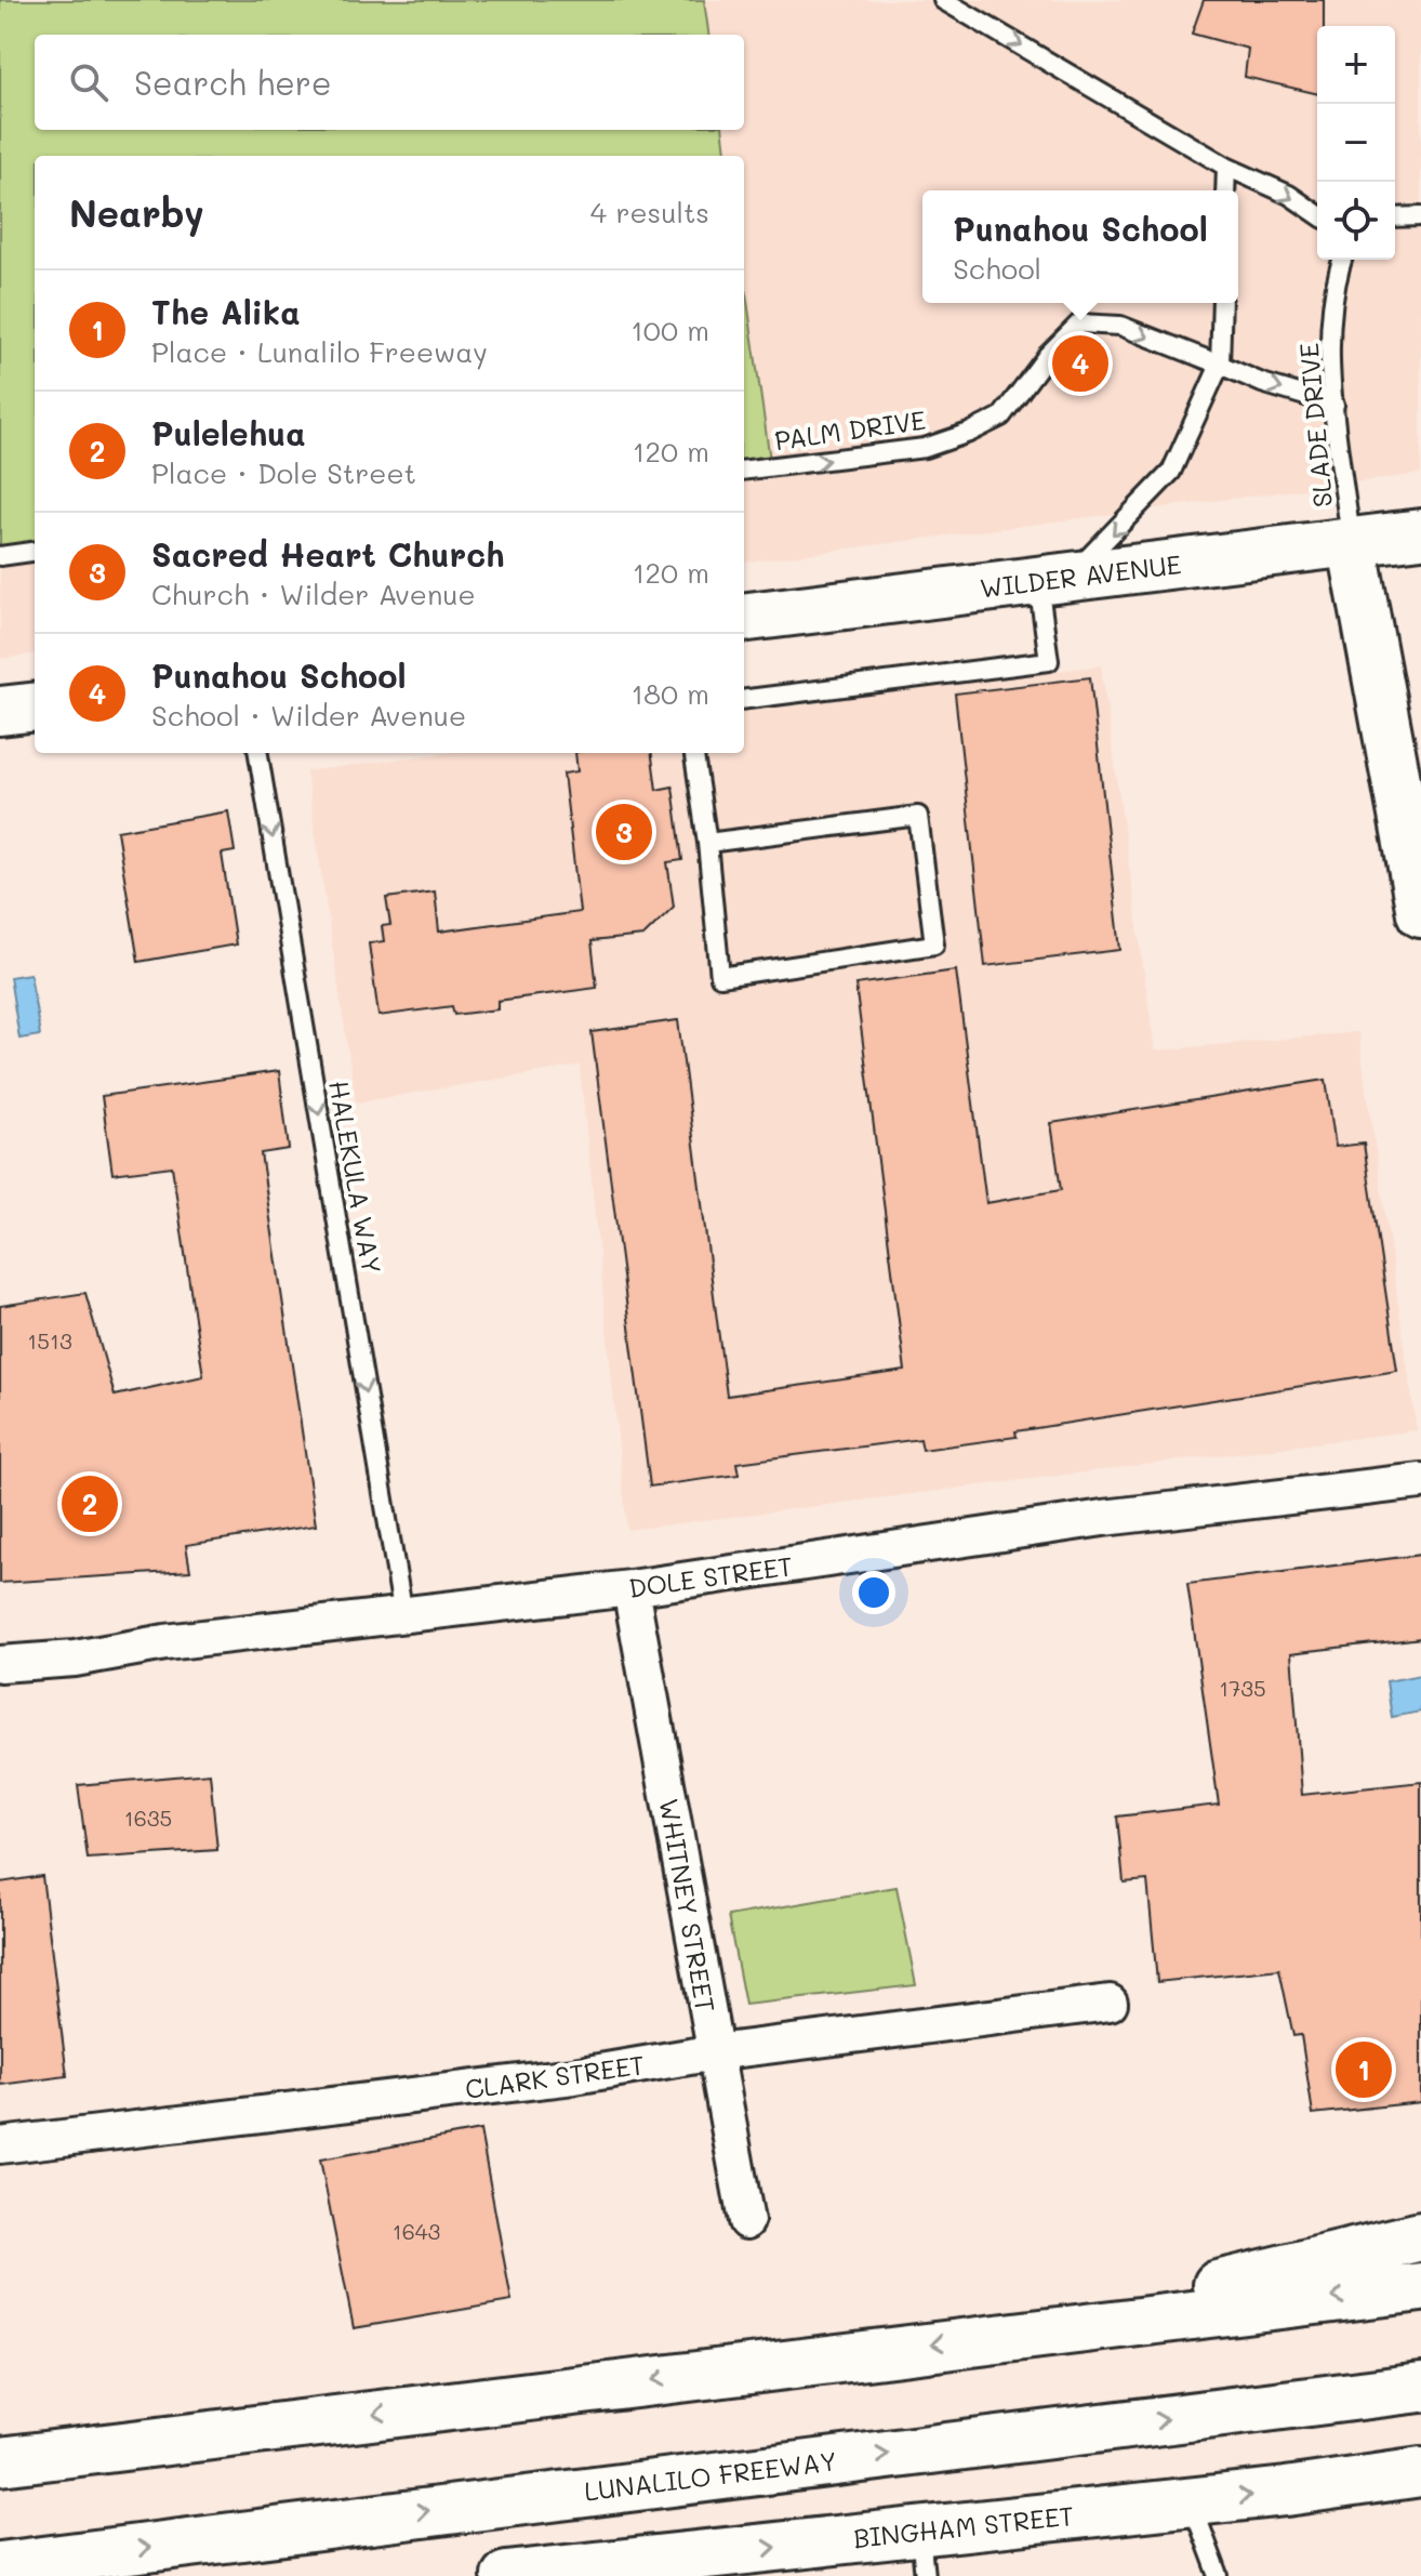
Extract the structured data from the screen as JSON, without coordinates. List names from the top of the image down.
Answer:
{
  "streets": {
    "main road": ["WILDER AVENUE", "LUNALILO FREEWAY", "BINGHAM STREET"],
    "street": ["DOLE STREET", "WHITNEY STREET", "CLARK STREET"],
    "lane": ["SLADE DRIVE", "PALM DRIVE", "HALEKULA WAY"]
  },
  "crossings": [
    ["SLADE DRIVE", "WILDER AVENUE"],
    ["HALEKULA WAY", "DOLE STREET"],
    ["DOLE STREET", "WHITNEY STREET"],
    ["WHITNEY STREET", "CLARK STREET"]
  ],
  "one_way": ["PALM DRIVE", "HALEKULA WAY"],
  "house_numbers": [
    "1513",
    "1735",
    "1635",
    "1643"
  ],
  "page": {
    "map_buttons": ["+", "−"],
    "search": "Search here",
    "heading": ["Nearby", "4 results"],
    "popup": ["Punahou School", "School"],
    "list": [
      {
        "mark": "1",
        "name": "The Alika",
        "note": "Place · Lunalilo Freeway",
        "value": "100 m"
      },
      {
        "mark": "2",
        "name": "Pulelehua",
        "note": "Place · Dole Street",
        "value": "120 m"
      },
      {
        "mark": "3",
        "name": "Sacred Heart Church",
        "note": "Church · Wilder Avenue",
        "value": "120 m"
      },
      {
        "mark": "4",
        "name": "Punahou School",
        "note": "School · Wilder Avenue",
        "value": "180 m"
      }
    ],
    "pins": [
      "4",
      "3",
      "2",
      "1"
    ]
  }
}
